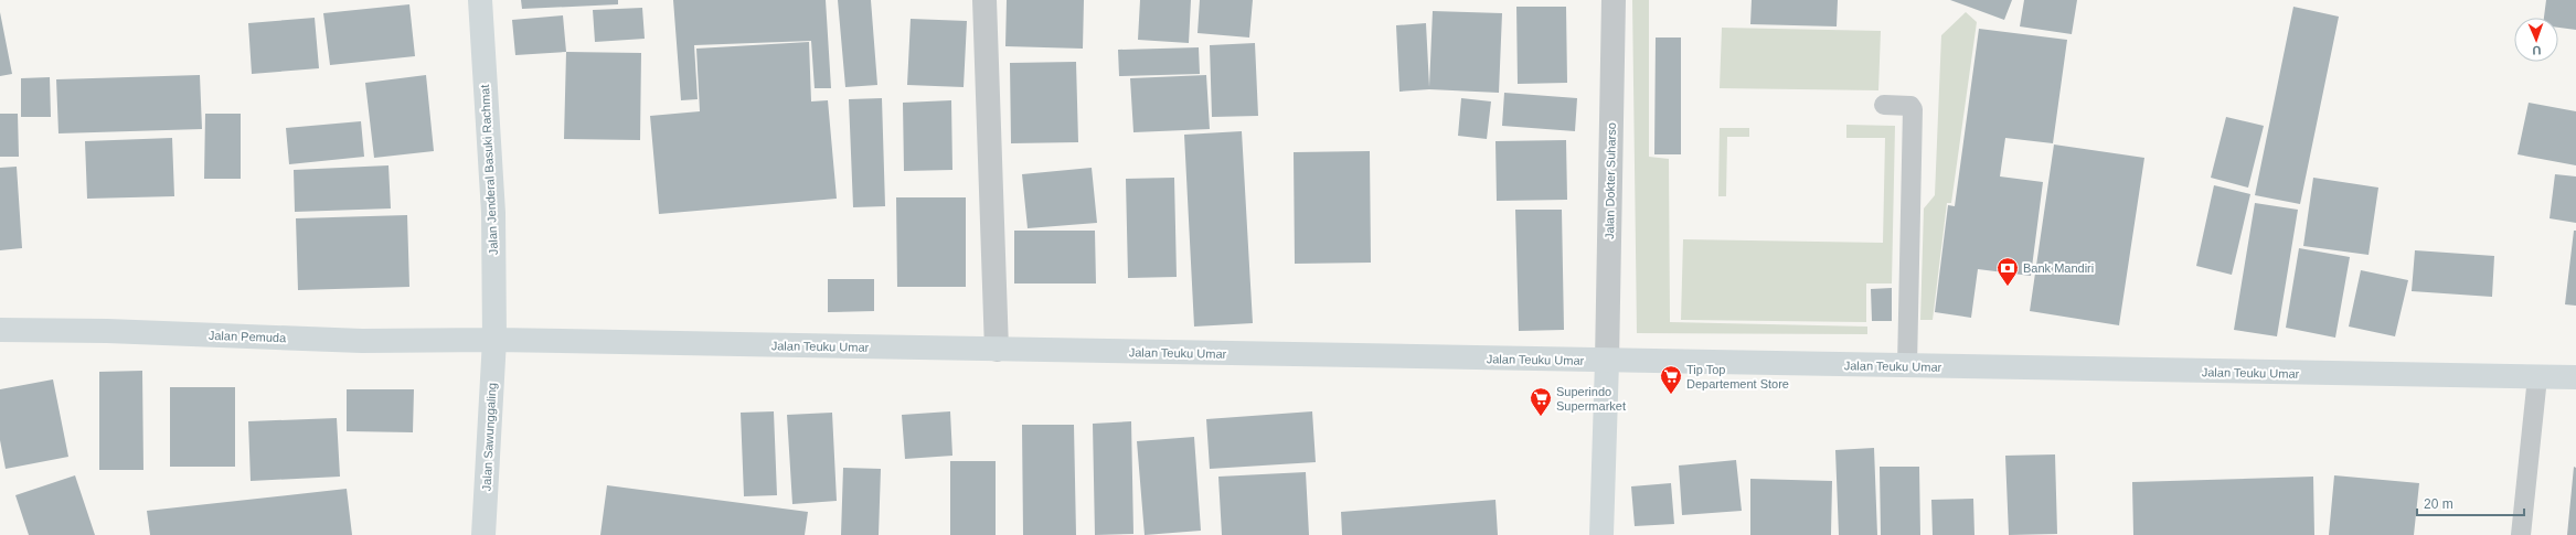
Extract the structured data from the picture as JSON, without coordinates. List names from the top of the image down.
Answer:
{
  "streets": {
    "main road": [
      "Jalan Jenderal Basuki Rachmat",
      "Jalan Pemuda",
      "Jalan Teuku Umar",
      "Jalan Sawunggaling"
    ],
    "street": ["Jalan Dokter Suharso"]
  },
  "crossings": [
    ["Jalan Jenderal Basuki Rachmat", "Jalan Pemuda"],
    ["Jalan Jenderal Basuki Rachmat", "Jalan Teuku Umar"],
    ["Jalan Jenderal Basuki Rachmat", "Jalan Sawunggaling"],
    ["Jalan Dokter Suharso", "Jalan Teuku Umar"],
    ["Jalan Pemuda", "Jalan Teuku Umar"],
    ["Jalan Pemuda", "Jalan Sawunggaling"],
    ["Jalan Teuku Umar", "Jalan Sawunggaling"]
  ],
  "places": {
    "bank": ["Bank Mandiri"],
    "supermarket": ["Tip Top Departement Store", "Superindo Supermarket"]
  },
  "scale_bar": "20 m",
  "north": "bottom"
}
